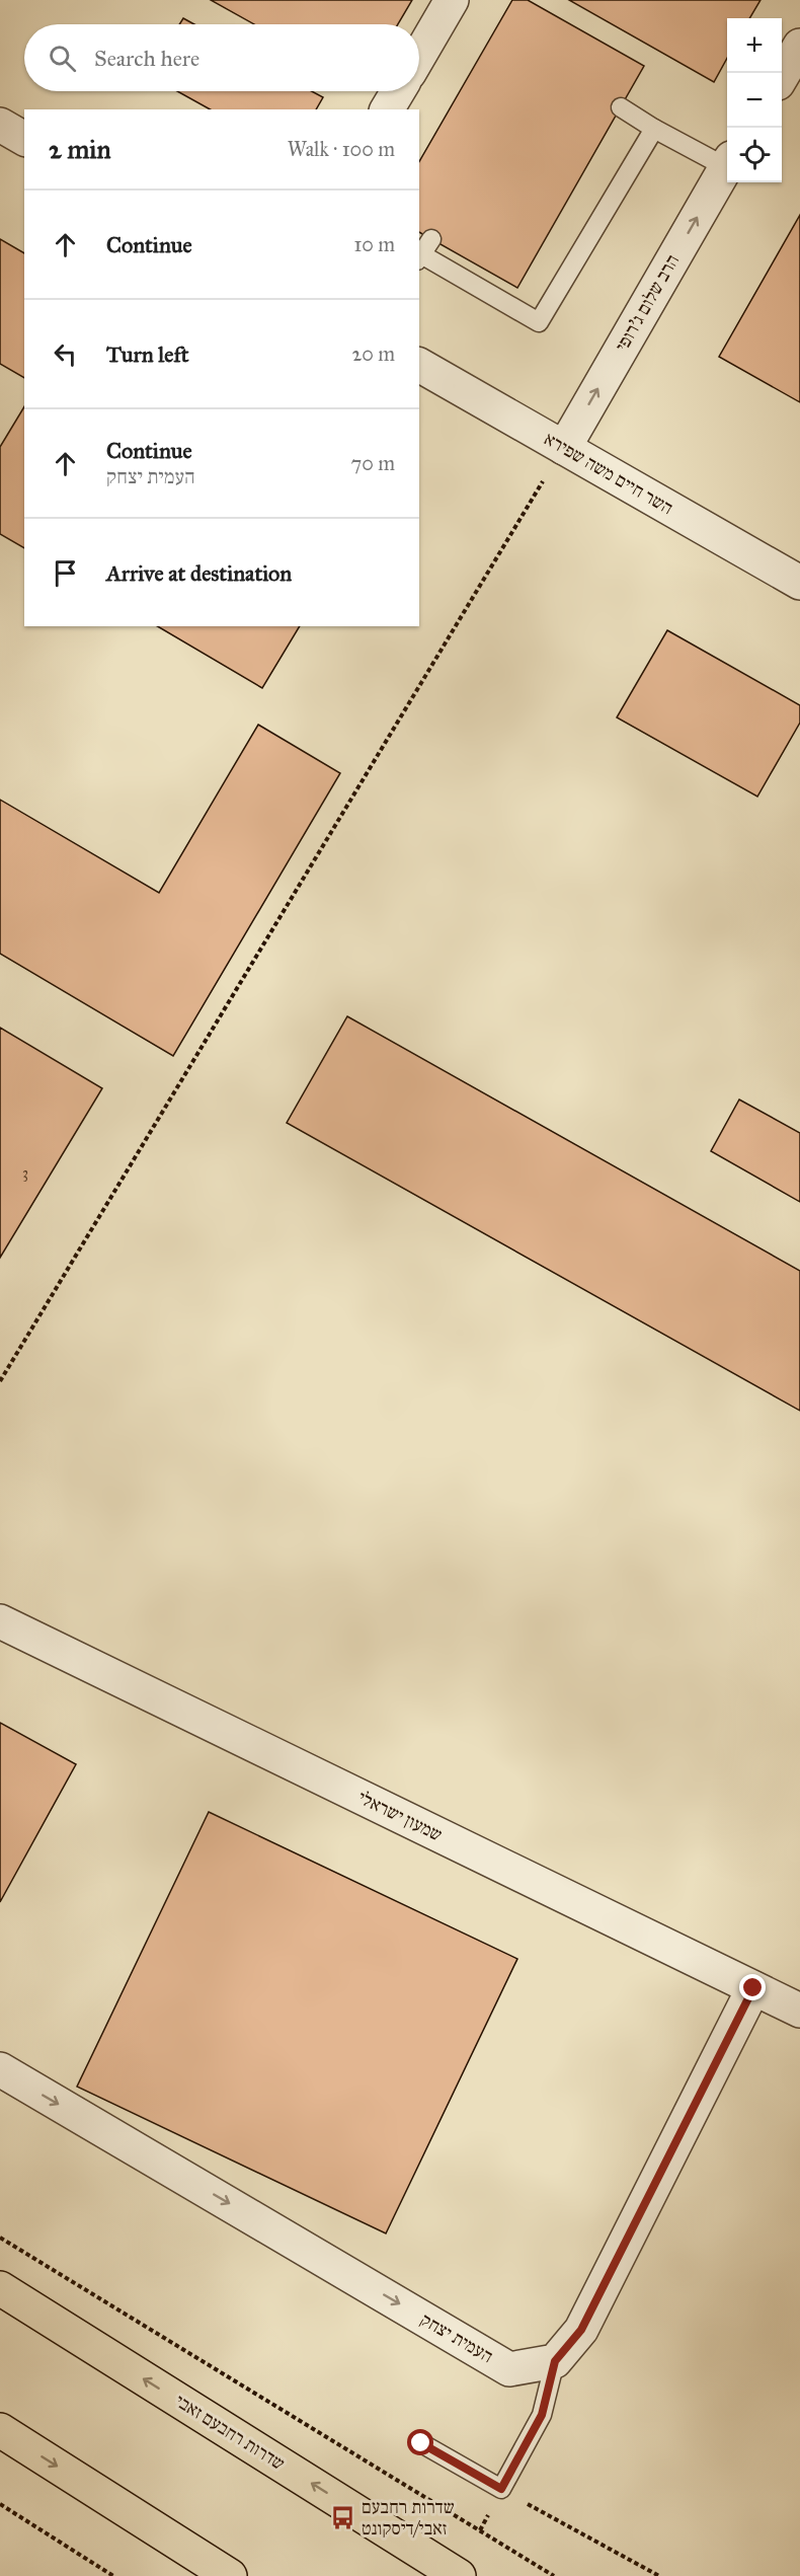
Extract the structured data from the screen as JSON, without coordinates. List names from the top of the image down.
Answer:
{
  "streets": {
    "main road": ["שדרות רחבעם זאבי"],
    "street": [
      "הרב שלום ג'רופי",
      "השר חיים משה שפירא",
      "שמעון ישראלי",
      "העמית יצחק"
    ]
  },
  "crossings": [
    ["הרב שלום ג'רופי", "השר חיים משה שפירא"]
  ],
  "one_way": ["הרב שלום ג'רופי", "העמית יצחק"],
  "places": {
    "bus stop": ["שדרות רחבעם זאבי/דיסקונט"]
  },
  "house_numbers": ["3"],
  "page": {
    "map_buttons": ["+", "−"],
    "search": "Search here",
    "heading": ["2 min", "Walk · 100 m"],
    "list": [
      ["Continue", "10 m"],
      ["Turn left", "20 m"],
      ["Continue", "העמית יצחק", "70 m"],
      "Arrive at destination"
    ]
  }
}
